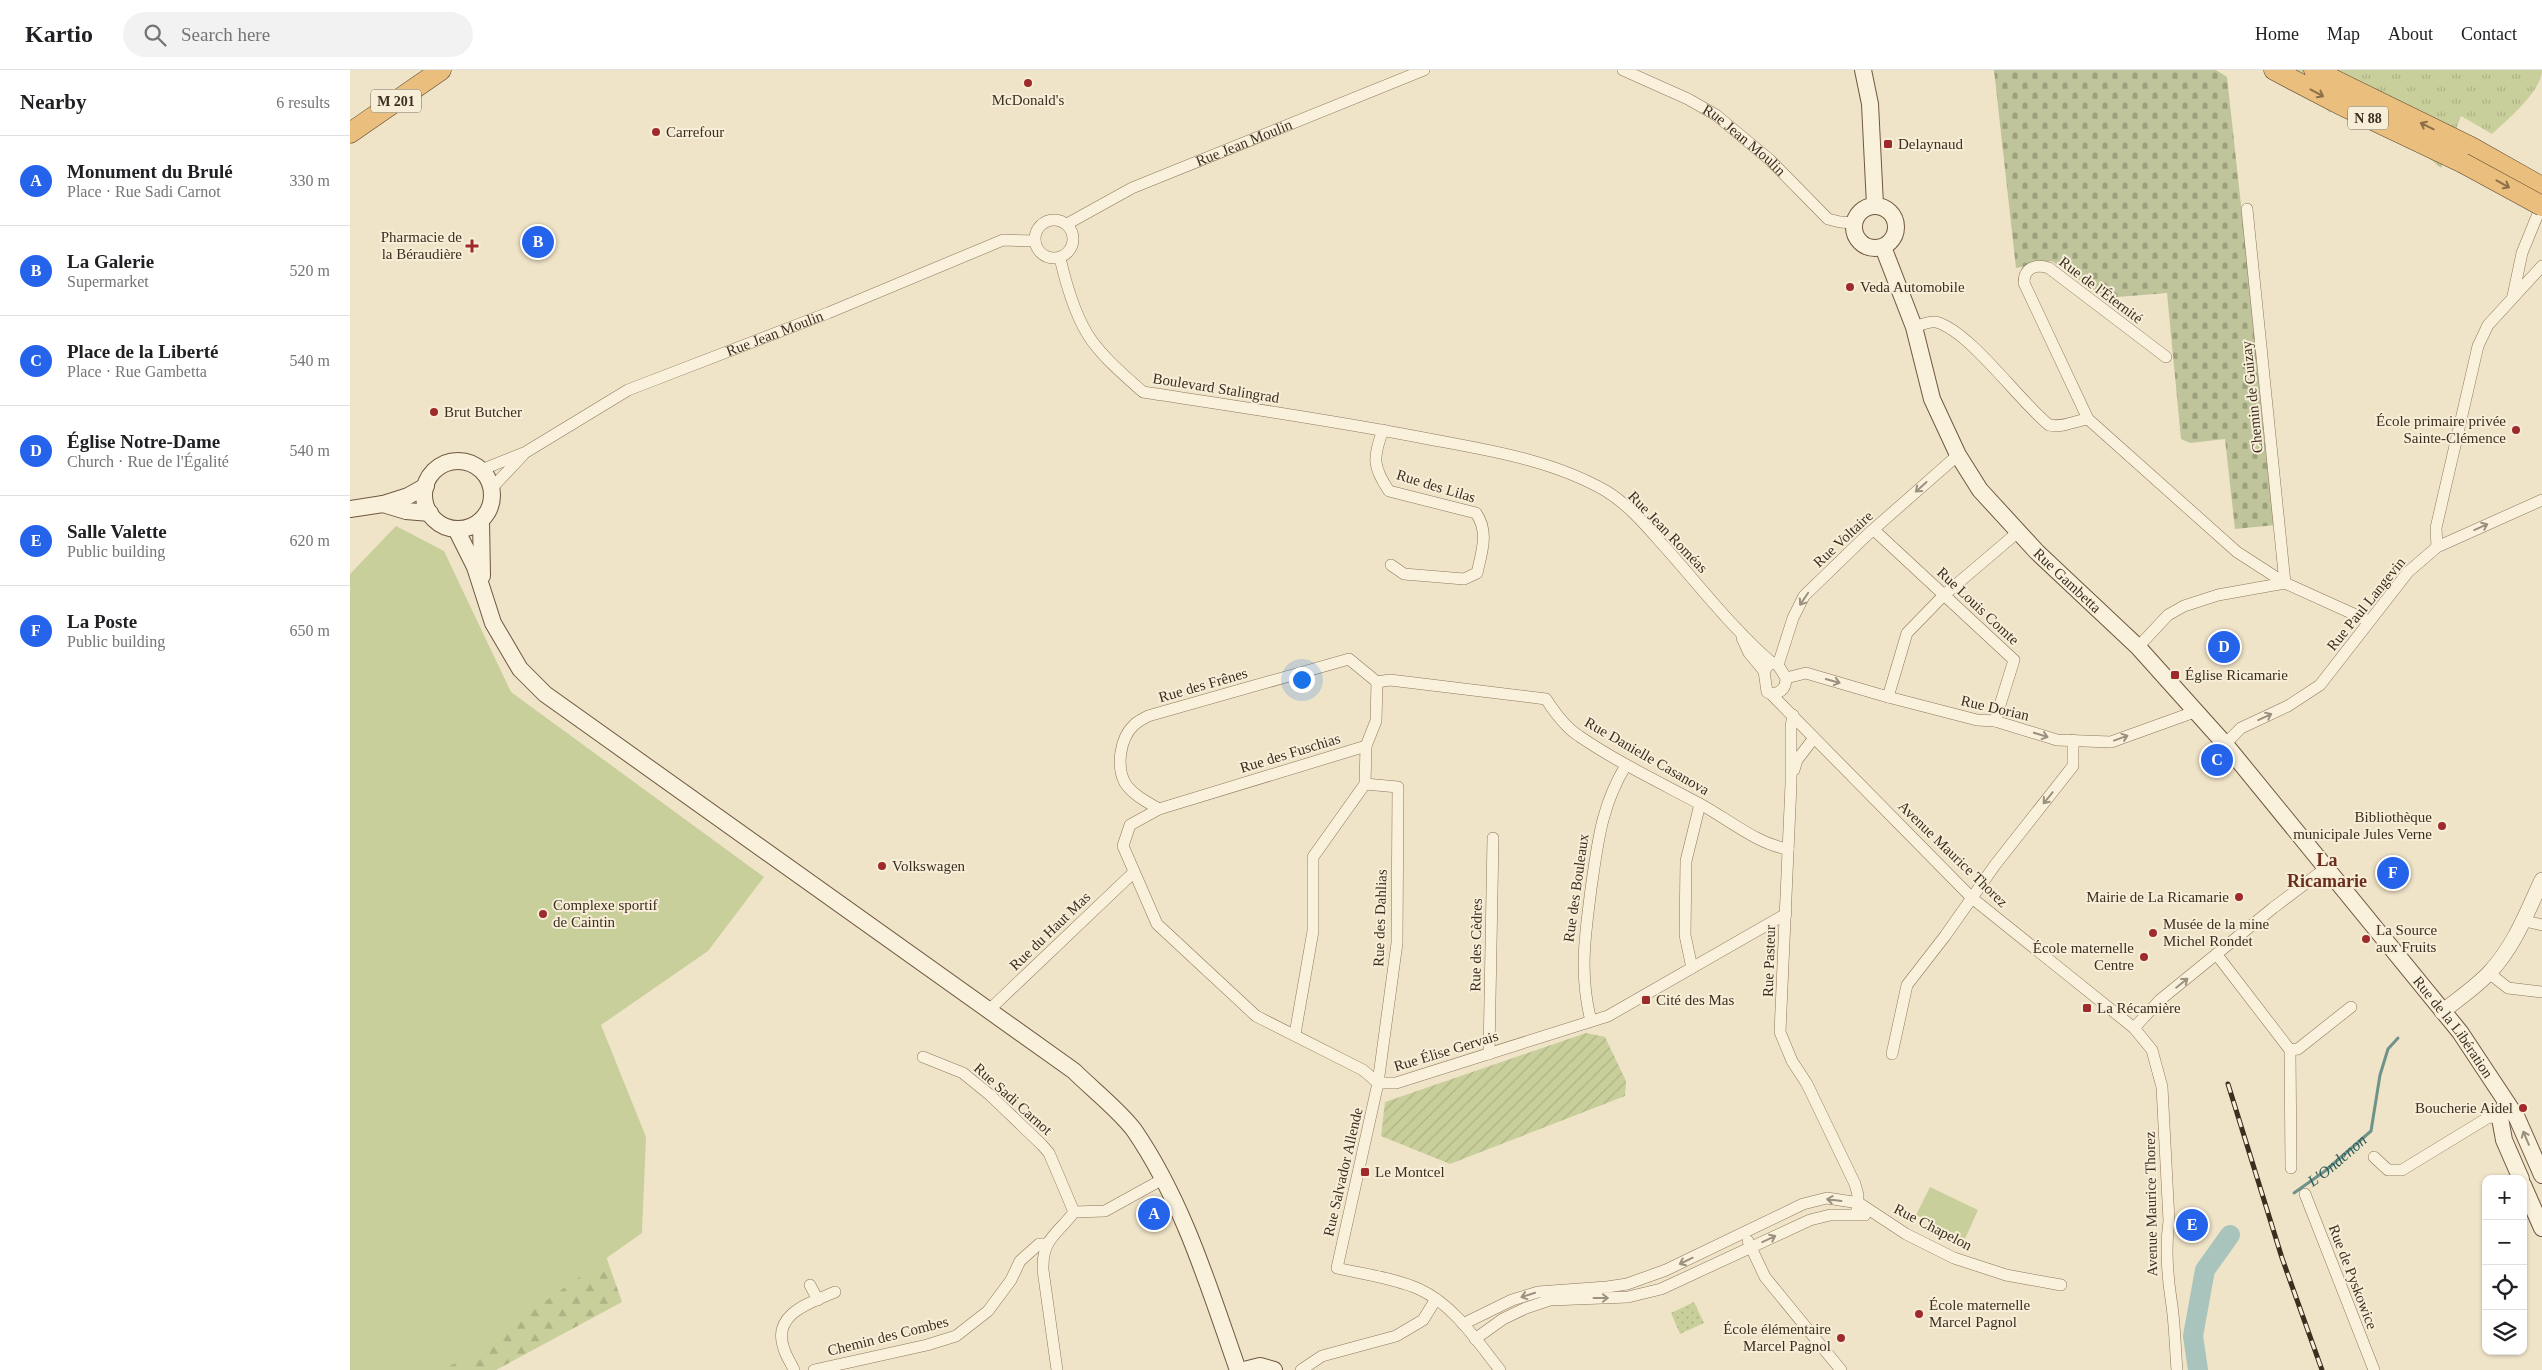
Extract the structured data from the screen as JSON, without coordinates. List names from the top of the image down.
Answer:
{
  "streets": {
    "highway": ["M 201", "N 88"],
    "main road": ["Rue Gambetta", "Rue de la Libération"],
    "street": [
      "Rue Jean Moulin",
      "Rue de l'Éternité",
      "Boulevard Stalingrad",
      "Chemin de Guizay",
      "Rue des Lilas",
      "Rue Jean Roméas",
      "Rue Voltaire",
      "Rue Paul Langevin",
      "Rue Louis Comte",
      "Rue des Frênes",
      "Rue Dorian",
      "Rue des Fuschias",
      "Rue Danielle Casanova",
      "Avenue Maurice Thorez",
      "Rue des Bouleaux",
      "Rue des Dahlias",
      "Rue du Haut Mas",
      "Rue des Cèdres",
      "Rue Pasteur",
      "Rue Élise Gervais",
      "Rue Sadi Carnot",
      "Rue Salvador Allende",
      "Rue Chapelon",
      "Rue de Pyskowice",
      "Chemin des Combes"
    ]
  },
  "crossings": [
    ["Rue Jean Moulin", "Boulevard Stalingrad"],
    ["Rue Jean Moulin", "Rue Gambetta"],
    ["Rue de l'Éternité", "Chemin de Guizay"],
    ["Rue de l'Éternité", "Rue Paul Langevin"],
    ["Boulevard Stalingrad", "Rue des Lilas"],
    ["Boulevard Stalingrad", "Rue Jean Roméas"],
    ["Rue des Lilas", "Rue Jean Roméas"],
    ["Rue Jean Roméas", "Rue Voltaire"],
    ["Rue Jean Roméas", "Avenue Maurice Thorez"],
    ["Rue Voltaire", "Rue Gambetta"],
    ["Rue Voltaire", "Rue Louis Comte"],
    ["Rue Voltaire", "Avenue Maurice Thorez"],
    ["Rue Gambetta", "Rue Paul Langevin"],
    ["Rue Gambetta", "Rue Dorian"],
    ["Rue Gambetta", "Rue de la Libération"],
    ["Rue Louis Comte", "Rue Dorian"],
    ["Rue des Frênes", "Rue des Fuschias"],
    ["Rue des Frênes", "Rue Danielle Casanova"],
    ["Rue des Frênes", "Rue Élise Gervais"],
    ["Rue Dorian", "Avenue Maurice Thorez"],
    ["Rue des Fuschias", "Rue Élise Gervais"],
    ["Rue Danielle Casanova", "Rue des Bouleaux"],
    ["Rue Danielle Casanova", "Rue Pasteur"],
    ["Avenue Maurice Thorez", "Rue Pasteur"],
    ["Rue des Bouleaux", "Rue Élise Gervais"],
    ["Rue des Dahlias", "Rue Élise Gervais"],
    ["Rue des Dahlias", "Rue Salvador Allende"],
    ["Rue du Haut Mas", "Rue Élise Gervais"],
    ["Rue des Cèdres", "Rue Élise Gervais"],
    ["Rue Pasteur", "Rue Élise Gervais"],
    ["Rue Pasteur", "Rue Chapelon"],
    ["Rue Élise Gervais", "Rue Salvador Allende"]
  ],
  "one_way": ["Rue Paul Langevin", "Rue Dorian"],
  "districts": ["La Ricamarie"],
  "water": ["L'Ondenon"],
  "places": {
    "other": [
      "McDonald's",
      "Carrefour",
      "Veda Automobile",
      "Brut Butcher",
      "École primaire privée Sainte-Clémence",
      "Bibliothèque municipale Jules Verne",
      "Volkswagen",
      "Mairie de La Ricamarie",
      "Complexe sportif de Caintin",
      "Musée de la mine Michel Rondet",
      "La Source aux Fruits",
      "École maternelle Centre",
      "Boucherie Aidel",
      "École maternelle Marcel Pagnol",
      "École élémentaire Marcel Pagnol"
    ],
    "transit": [
      "Delaynaud",
      "Église Ricamarie",
      "Cité des Mas",
      "La Récamière",
      "Le Montcel"
    ],
    "health": ["Pharmacie de la Béraudière"]
  },
  "page": {
    "header": "Kartio",
    "search": "Search here",
    "nav": [
      "Home",
      "Map",
      "About",
      "Contact"
    ],
    "heading": ["Nearby", "6 results"],
    "list": [
      {
        "mark": "A",
        "name": "Monument du Brulé",
        "note": "Place · Rue Sadi Carnot",
        "value": "330 m"
      },
      {
        "mark": "B",
        "name": "La Galerie",
        "note": "Supermarket",
        "value": "520 m"
      },
      {
        "mark": "C",
        "name": "Place de la Liberté",
        "note": "Place · Rue Gambetta",
        "value": "540 m"
      },
      {
        "mark": "D",
        "name": "Église Notre-Dame",
        "note": "Church · Rue de l'Égalité",
        "value": "540 m"
      },
      {
        "mark": "E",
        "name": "Salle Valette",
        "note": "Public building",
        "value": "620 m"
      },
      {
        "mark": "F",
        "name": "La Poste",
        "note": "Public building",
        "value": "650 m"
      }
    ],
    "pins": [
      "B",
      "D",
      "C",
      "F",
      "A",
      "E"
    ],
    "map_buttons": ["+", "−"]
  }
}
